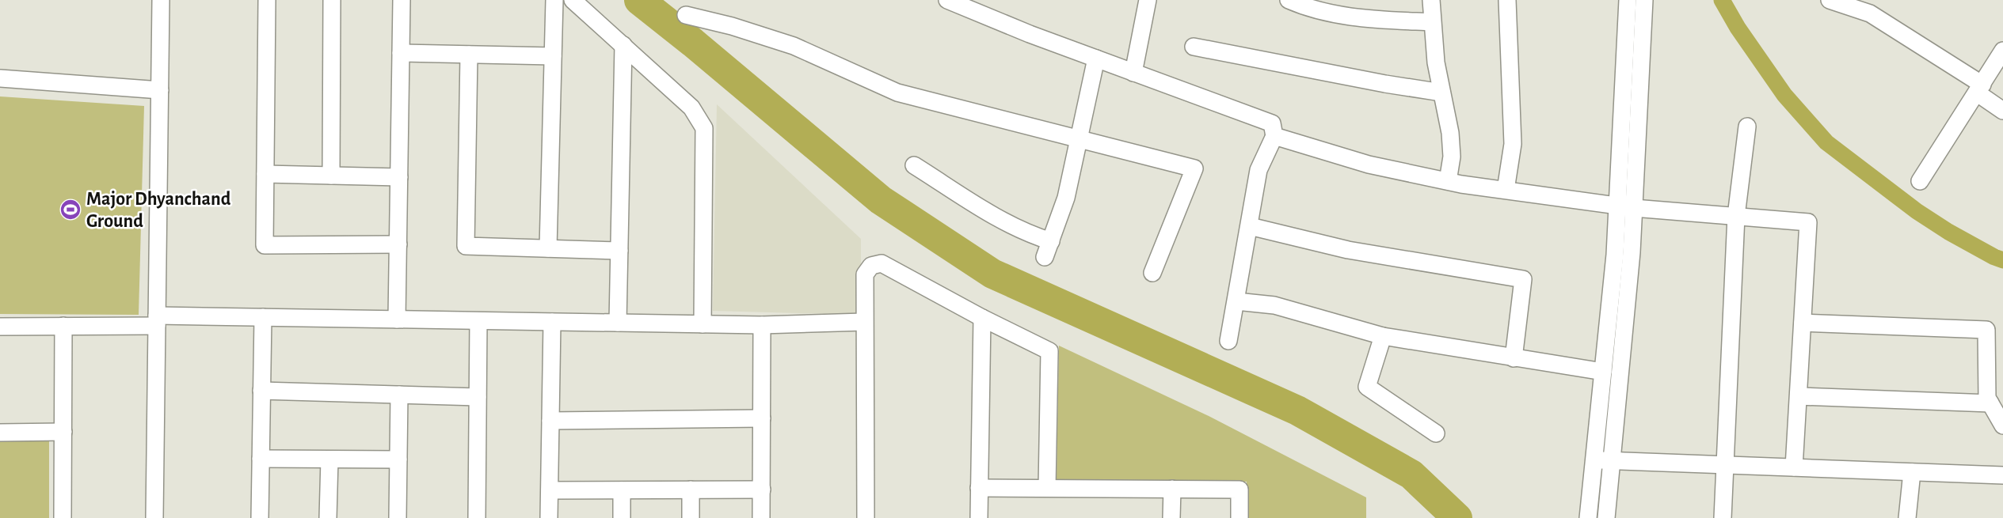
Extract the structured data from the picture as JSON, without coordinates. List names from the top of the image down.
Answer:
{
  "places": {
    "sports": ["Major Dhyanchand Ground"]
  }
}
